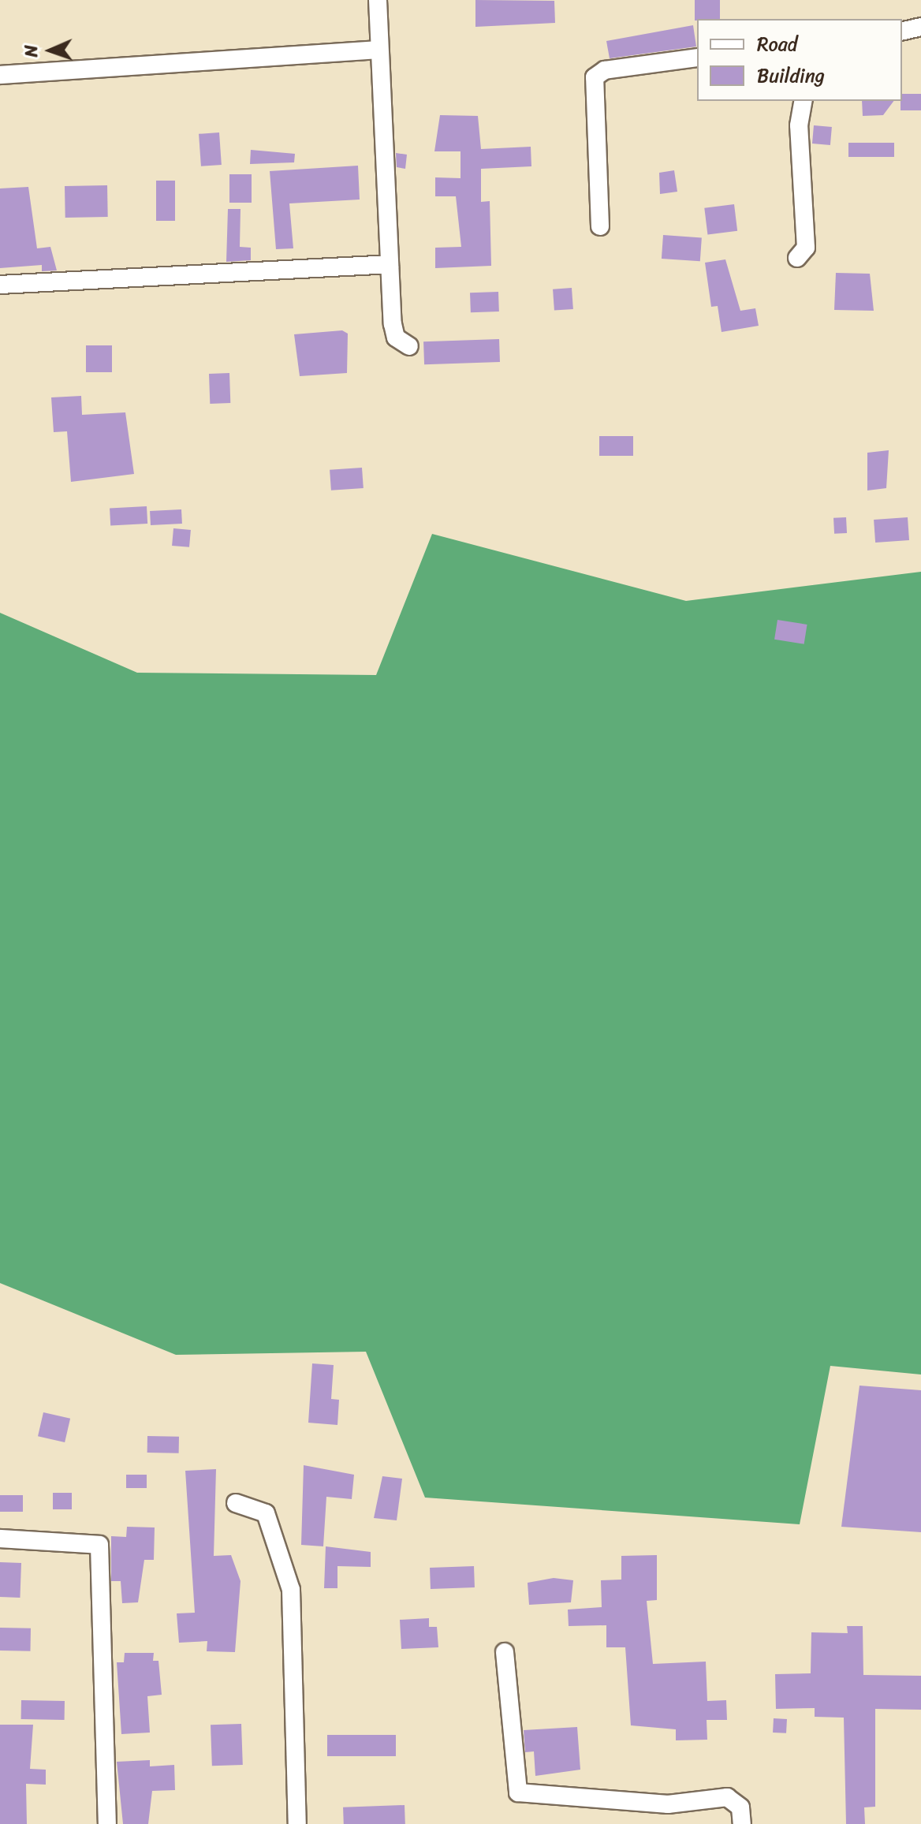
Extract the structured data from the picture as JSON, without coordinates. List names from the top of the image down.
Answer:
{
  "legend": ["Road", "Building"],
  "north": "left"
}
